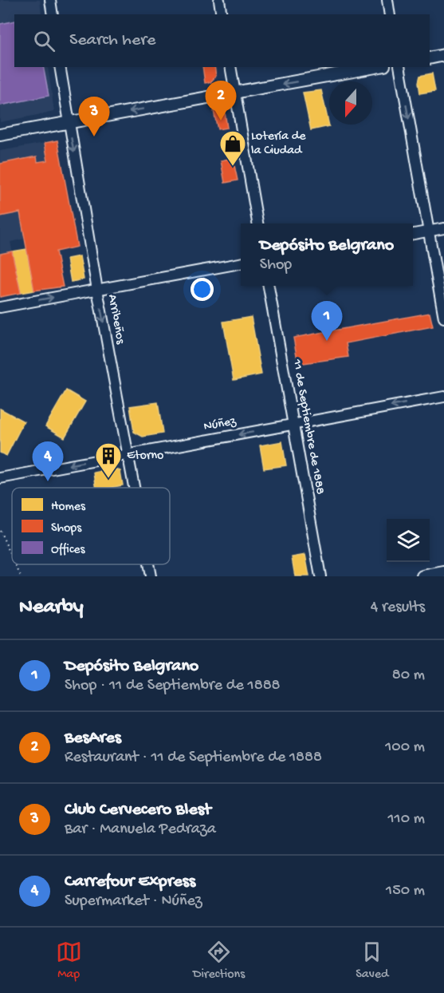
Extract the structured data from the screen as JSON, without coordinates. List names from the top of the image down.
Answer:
{
  "streets": {
    "street": ["Arribeños", "Núñez", "11 de Septiembre de 1888"]
  },
  "crossings": [
    ["Arribeños", "Núñez"],
    ["Núñez", "11 de Septiembre de 1888"]
  ],
  "one_way": ["Arribeños", "Núñez"],
  "places": {
    "shop": ["Lotería de la Ciudad"],
    "building": ["Etorno"]
  },
  "legend": ["Homes", "Shops", "Offices"],
  "north": "bottom",
  "page": {
    "search": "Search here",
    "pins": [
      "2",
      "3",
      "1",
      "4"
    ],
    "popup": ["Depósito Belgrano", "Shop"],
    "heading": ["Nearby", "4 results"],
    "list": [
      {
        "mark": "1",
        "name": "Depósito Belgrano",
        "note": "Shop · 11 de Septiembre de 1888",
        "value": "80 m"
      },
      {
        "mark": "2",
        "name": "BesAres",
        "note": "Restaurant · 11 de Septiembre de 1888",
        "value": "100 m"
      },
      {
        "mark": "3",
        "name": "Club Cervecero Blest",
        "note": "Bar · Manuela Pedraza",
        "value": "110 m"
      },
      {
        "mark": "4",
        "name": "Carrefour Express",
        "note": "Supermarket · Núñez",
        "value": "150 m"
      }
    ],
    "nav": ["Map", "Directions", "Saved"]
  }
}
